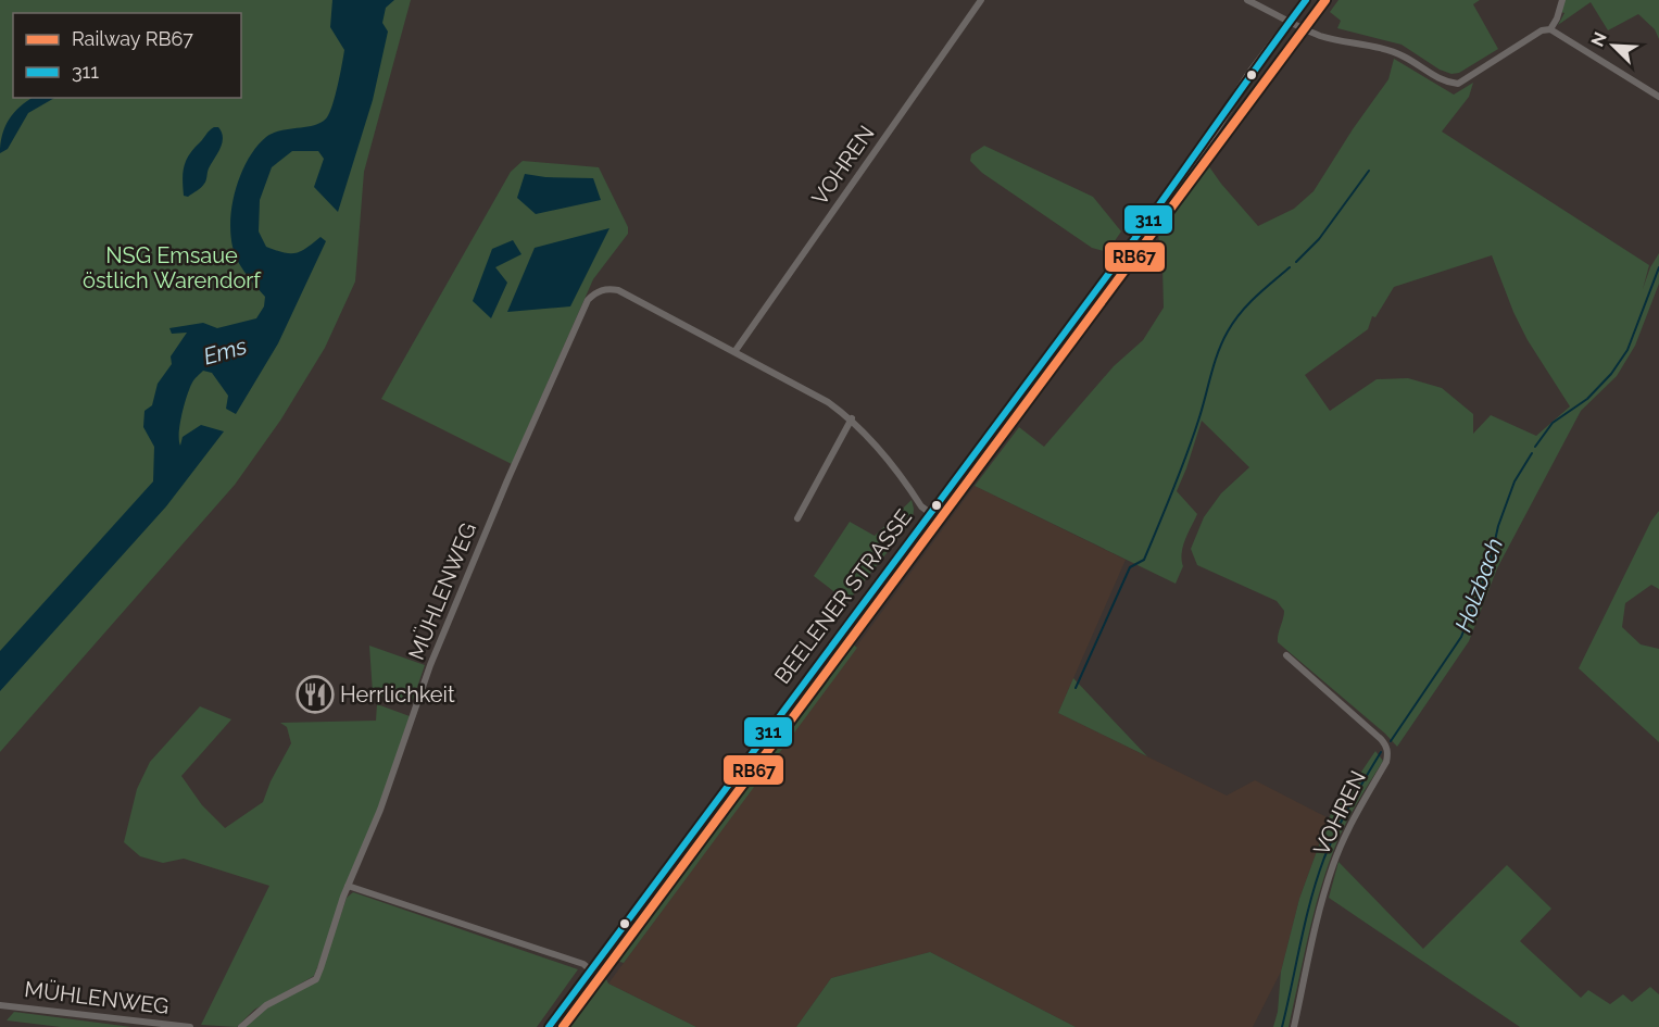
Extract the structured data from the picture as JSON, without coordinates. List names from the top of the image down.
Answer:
{
  "streets": {
    "main road": ["BEELENER STRASSE"],
    "street": ["VOHREN", "MÜHLENWEG"]
  },
  "crossings": [
    ["VOHREN", "MÜHLENWEG"]
  ],
  "water": ["Ems", "Holzbach"],
  "parks": ["NSG Emsaue östlich Warendorf"],
  "places": {
    "restaurant": ["Herrlichkeit"]
  },
  "lines": ["rail line RB67", "transit line 311"],
  "legend": ["Railway RB67", "311"],
  "north": "top left"
}
